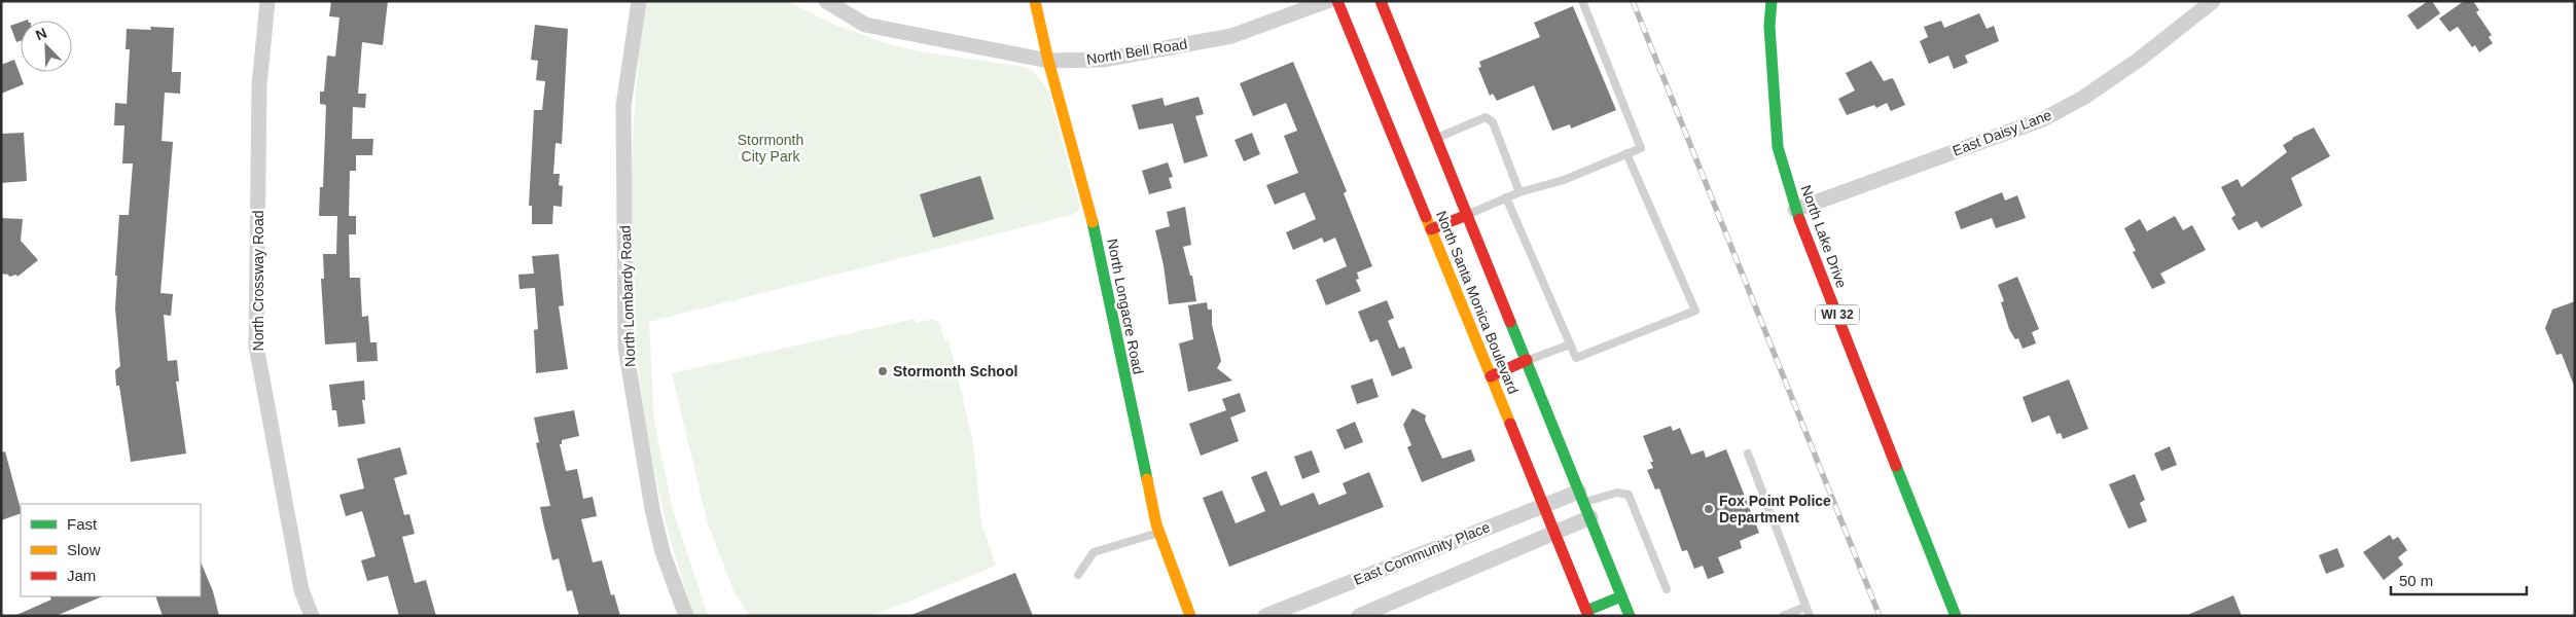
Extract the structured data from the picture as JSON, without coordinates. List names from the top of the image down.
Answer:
{
  "streets": {
    "street": [
      "North Bell Road",
      "East Daisy Lane",
      "North Lake Drive",
      "North Crossway Road",
      "North Lombardy Road",
      "North Santa Monica Boulevard",
      "North Longacre Road",
      "WI 32",
      "East Community Place"
    ]
  },
  "crossings": [
    ["North Bell Road", "North Longacre Road"],
    ["East Daisy Lane", "North Lake Drive"],
    ["North Santa Monica Boulevard", "East Community Place"]
  ],
  "parks": ["Stormonth City Park"],
  "places": ["Stormonth School", "Fox Point Police Department"],
  "legend": ["Fast", "Slow", "Jam"],
  "scale_bar": "50 m",
  "north": "top left"
}
